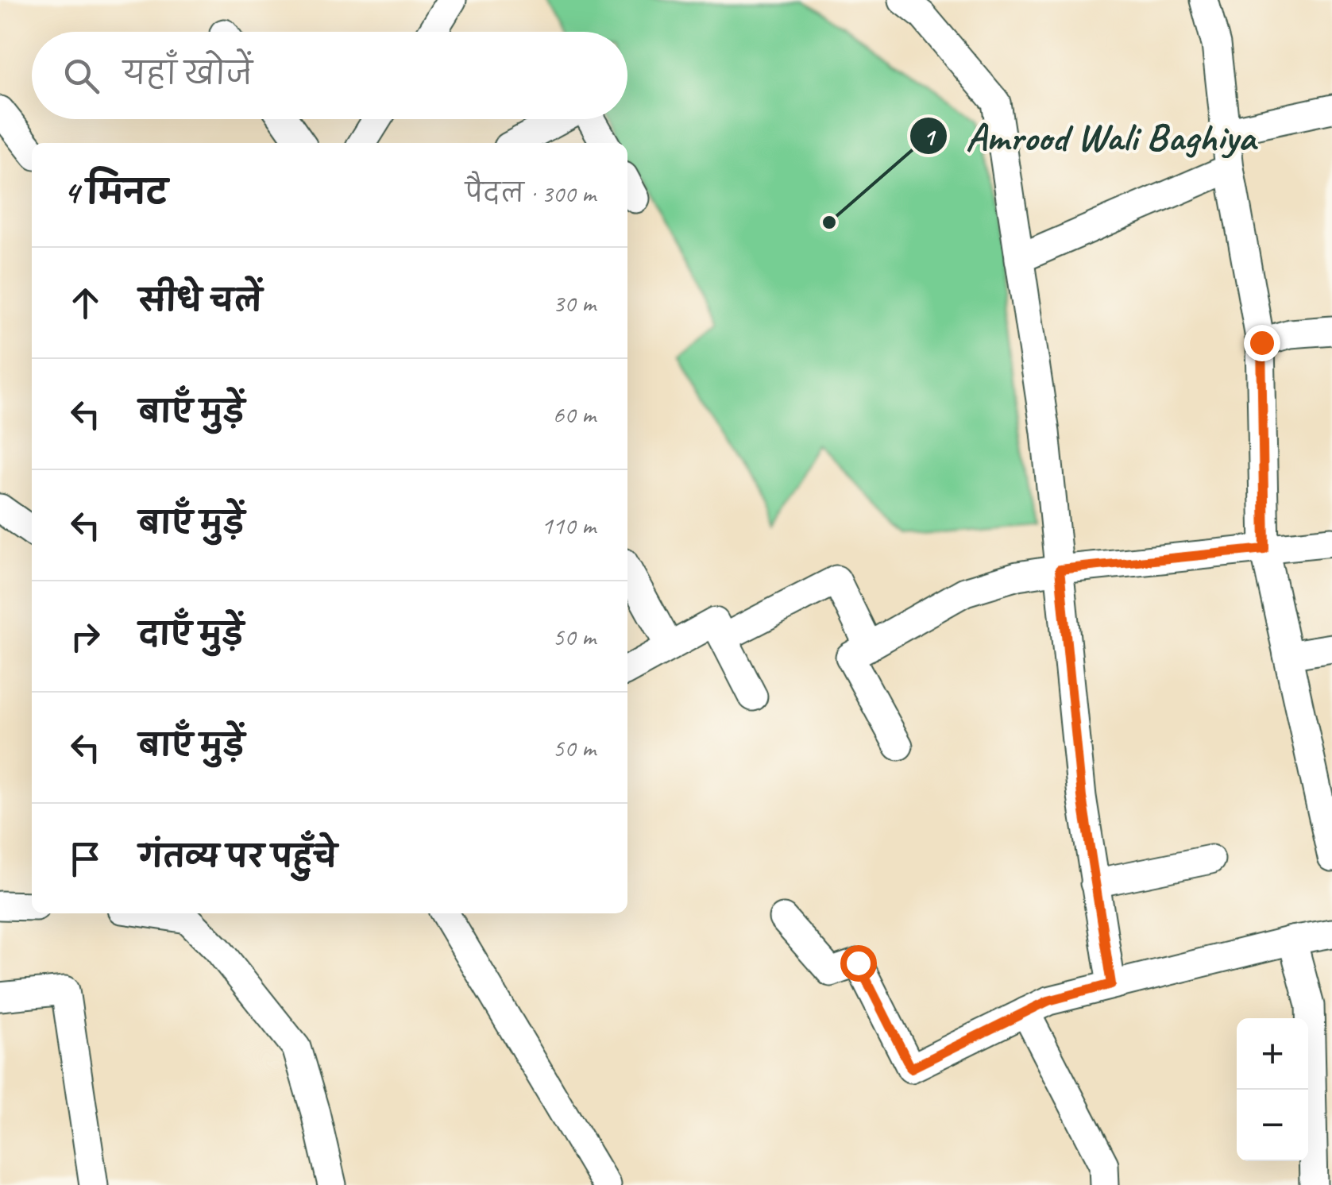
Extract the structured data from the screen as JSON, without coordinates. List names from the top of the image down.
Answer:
{
  "places": ["Amrood Wali Baghiya"],
  "page": {
    "search": "यहाँ खोजें",
    "heading": ["4 मिनट", "पैदल · 300 m"],
    "list": [
      ["सीधे चलें", "30 m"],
      ["बाएँ मुड़ें", "60 m"],
      ["बाएँ मुड़ें", "110 m"],
      ["दाएँ मुड़ें", "50 m"],
      ["बाएँ मुड़ें", "50 m"],
      "गंतव्य पर पहुँचे"
    ],
    "map_buttons": ["+", "−"]
  }
}
